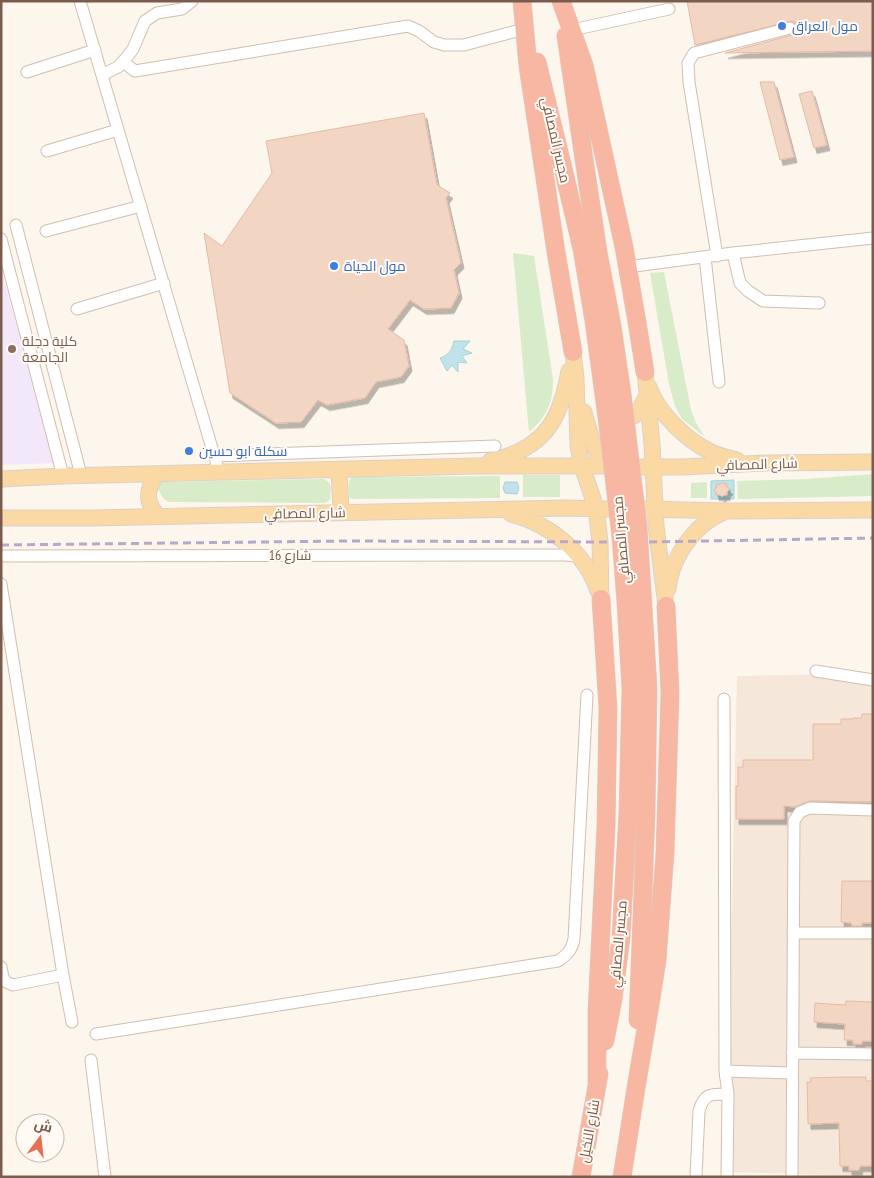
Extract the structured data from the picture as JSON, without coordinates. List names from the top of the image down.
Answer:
{
  "streets": {
    "highway": ["مجسر المصافي", "شارع النخيل"],
    "main road": ["شارع المصافي"],
    "street": ["شارع 16"]
  },
  "crossings": [
    ["مجسر المصافي", "شارع النخيل"]
  ],
  "places": [
    "مول العراق",
    "مول الحياة",
    "كلية دجلة الجامعة",
    "سكلة ابو حسين"
  ],
  "north": "top"
}
